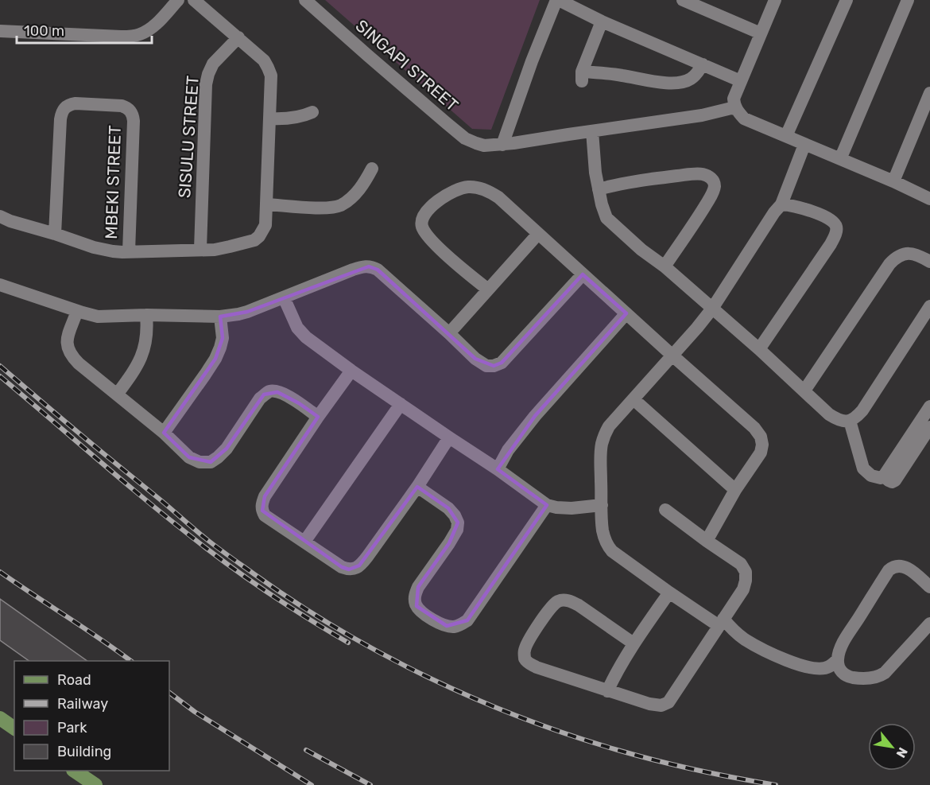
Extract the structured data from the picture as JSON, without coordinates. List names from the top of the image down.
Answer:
{
  "streets": {
    "street": ["SINGAPI STREET", "SISULU STREET", "MBEKI STREET"]
  },
  "legend": [
    "Road",
    "Railway",
    "Park",
    "Building"
  ],
  "scale_bar": "100 m",
  "north": "bottom right"
}
